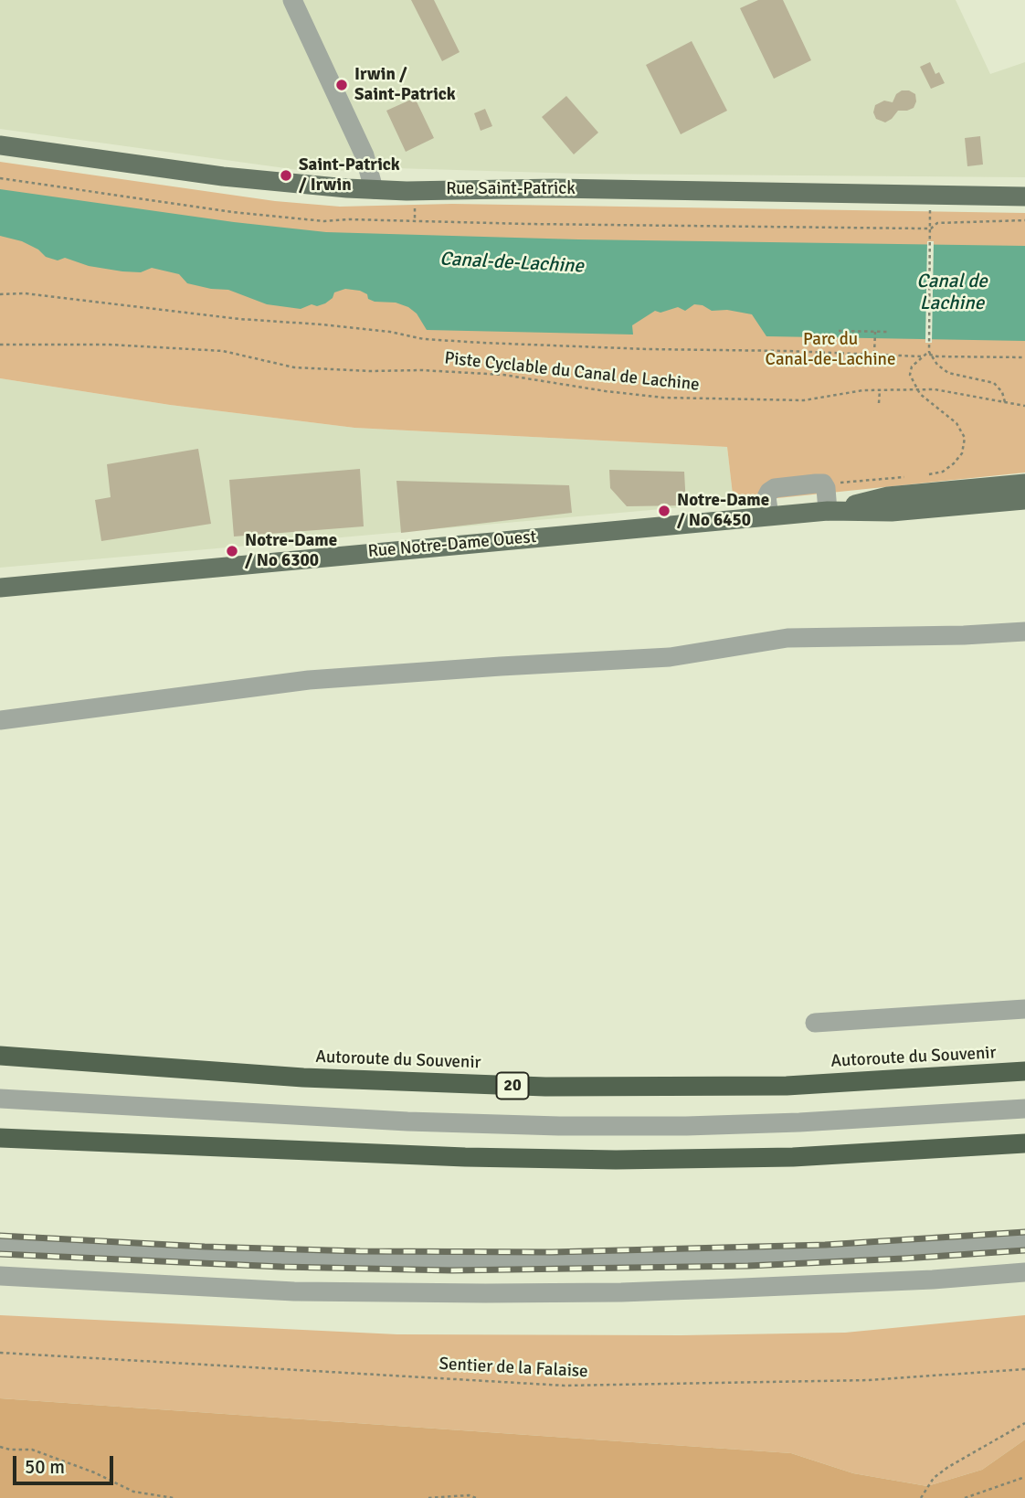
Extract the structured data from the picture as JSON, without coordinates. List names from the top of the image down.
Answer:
{
  "streets": {
    "highway": ["Autoroute du Souvenir", "20"],
    "main road": ["Rue Saint-Patrick", "Rue Notre-Dame Ouest"],
    "path": ["Piste Cyclable du Canal de Lachine", "Sentier de la Falaise"]
  },
  "water": ["Canal-de-Lachine", "Canal de Lachine"],
  "parks": ["Parc du Canal-de-Lachine"],
  "places": [
    "Irwin / Saint-Patrick",
    "Saint-Patrick / Irwin",
    "Notre-Dame / No 6450",
    "Notre-Dame / No 6300"
  ],
  "scale_bar": "50 m"
}
